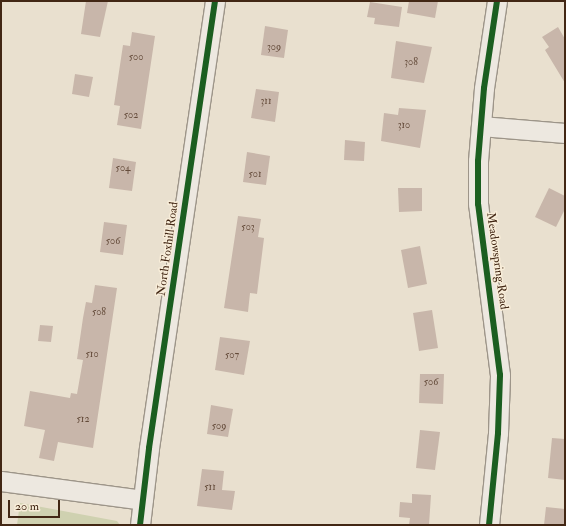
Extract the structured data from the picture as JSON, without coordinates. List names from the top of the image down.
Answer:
{
  "streets": {
    "street": ["North Foxhill Road", "Meadowspring Road"]
  },
  "house_numbers": [
    "309",
    "500",
    "308",
    "311",
    "502",
    "310",
    "504",
    "501",
    "503",
    "506",
    "508",
    "510",
    "507",
    "506",
    "512",
    "509",
    "511"
  ],
  "scale_bar": "20 m"
}
